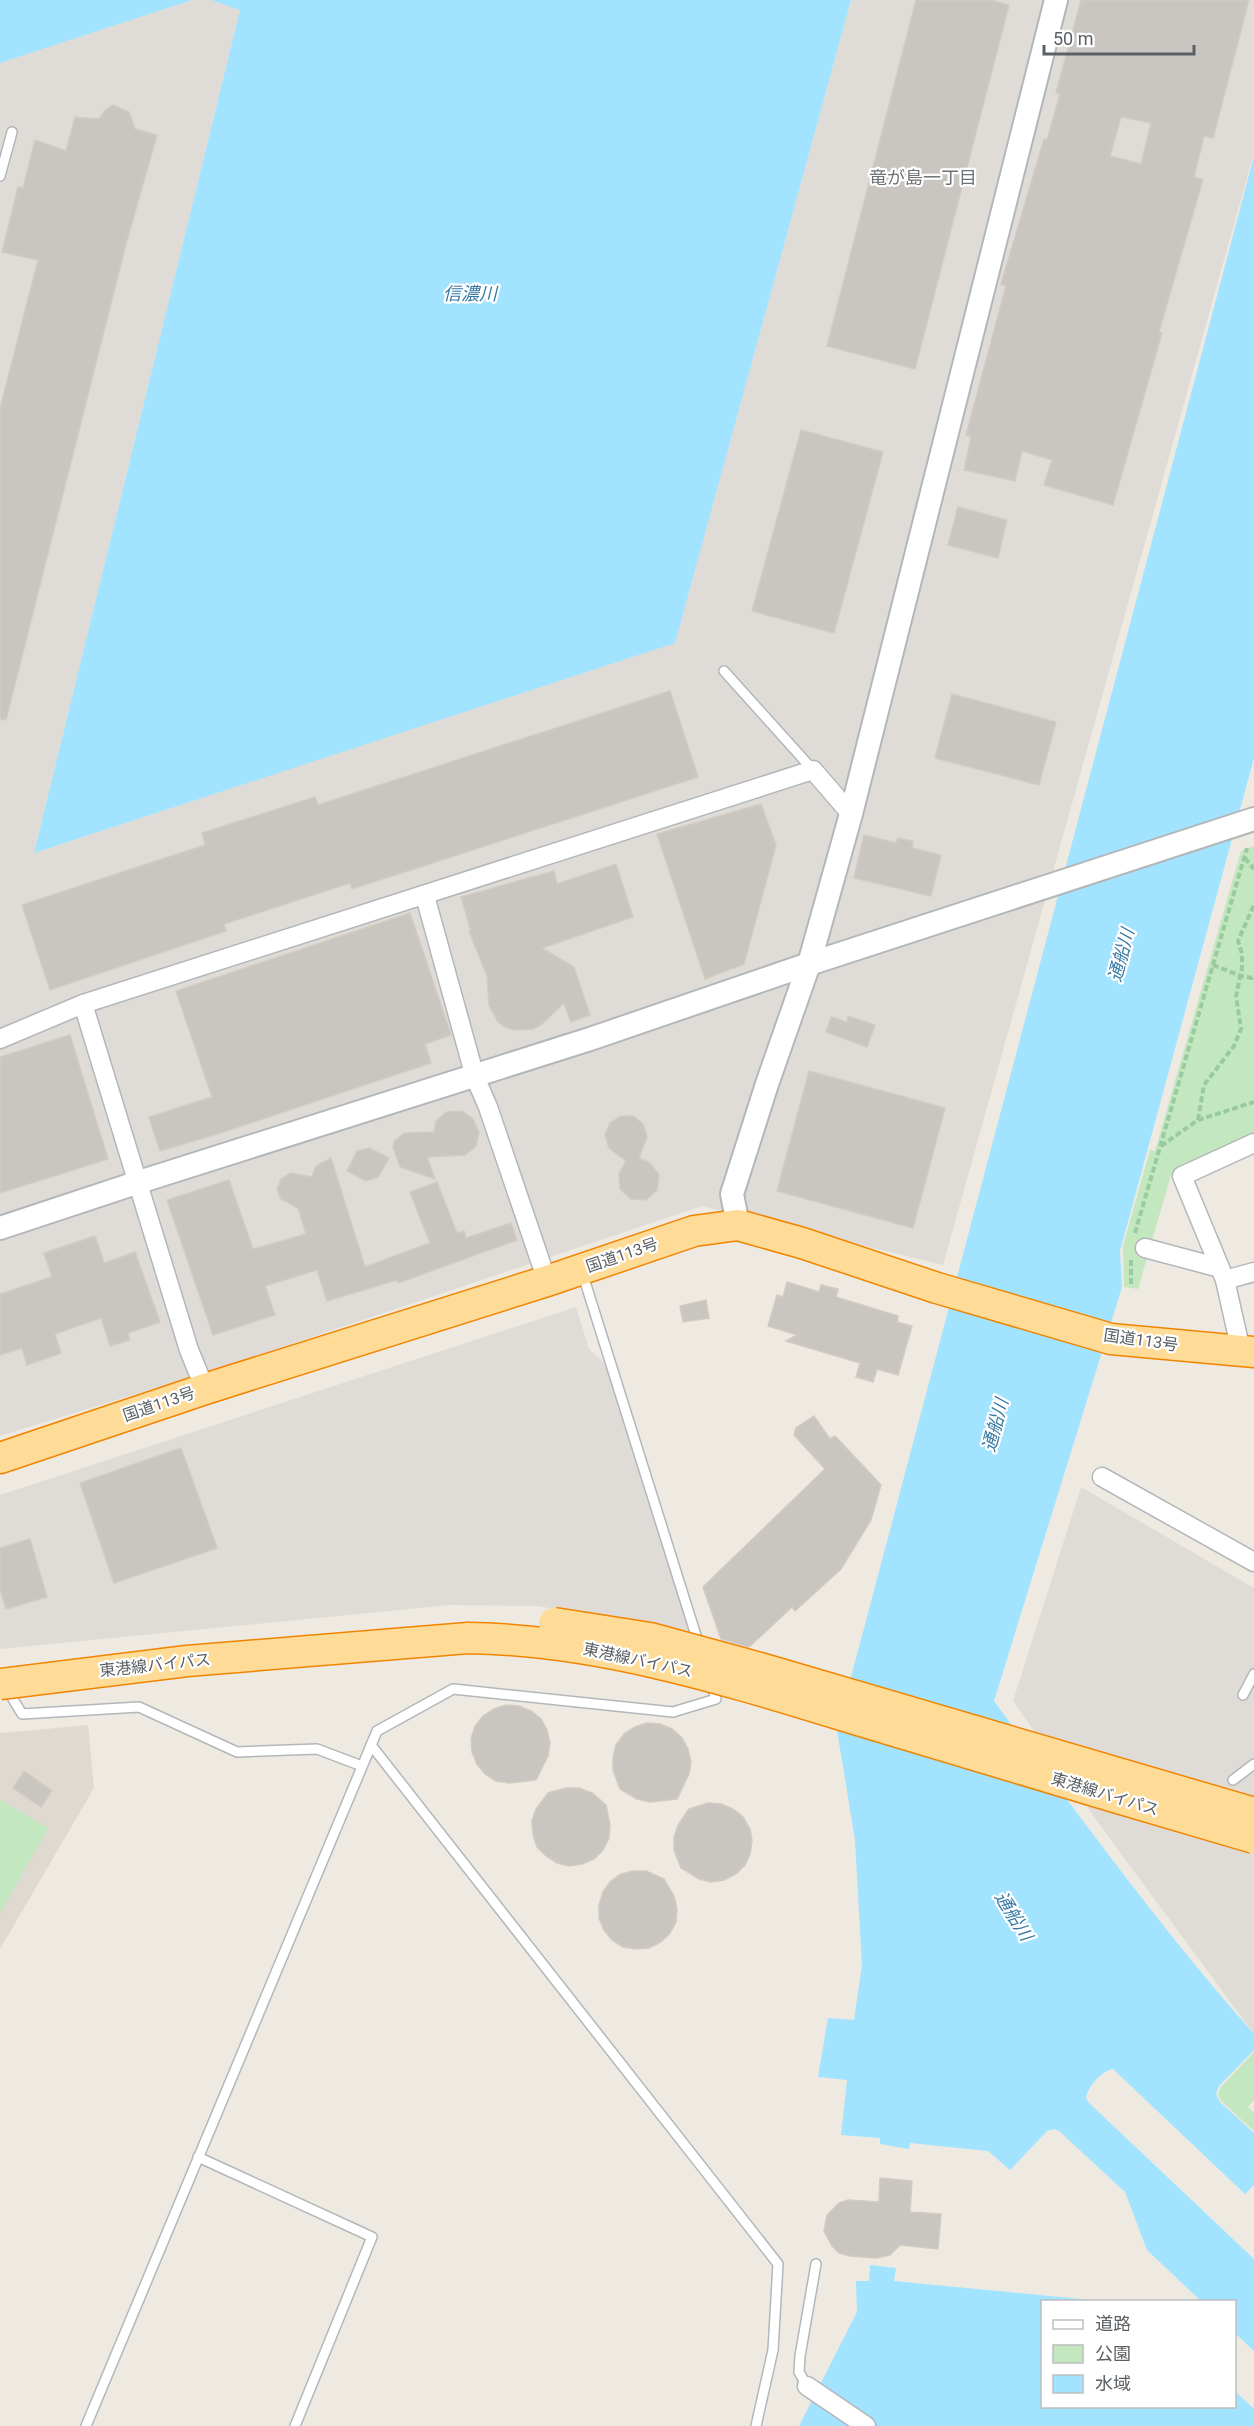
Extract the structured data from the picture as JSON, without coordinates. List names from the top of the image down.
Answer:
{
  "streets": {
    "highway": ["国道113号", "東港線バイパス"]
  },
  "districts": ["竜が島一丁目"],
  "water": ["信濃川", "通船川"],
  "legend": ["道路", "公園", "水域"],
  "scale_bar": "50 m"
}
